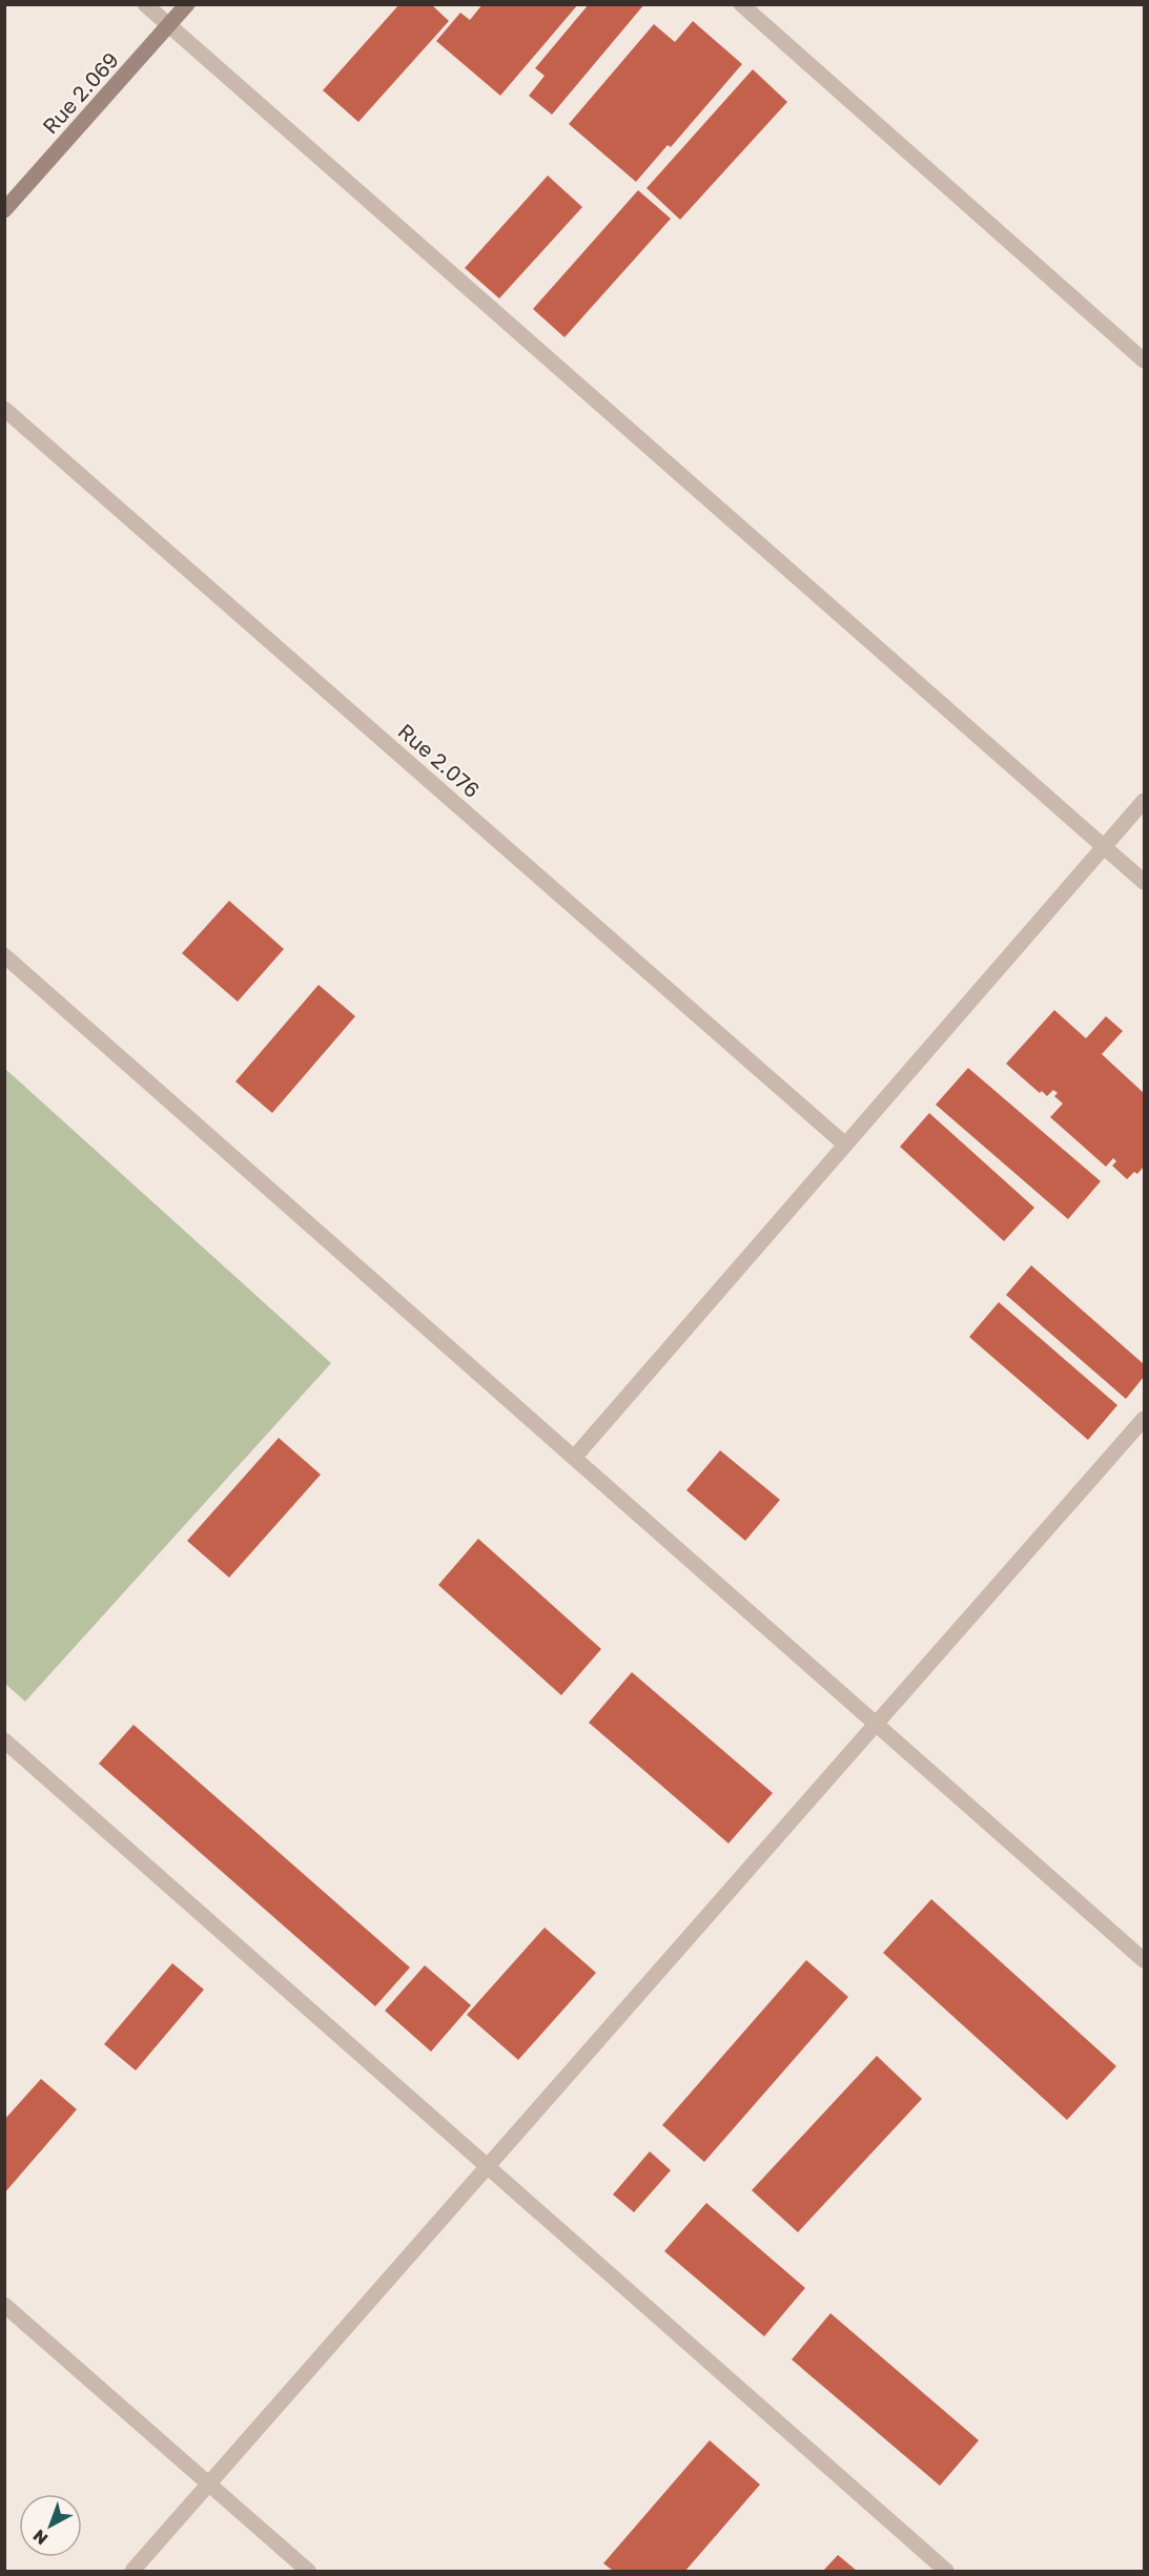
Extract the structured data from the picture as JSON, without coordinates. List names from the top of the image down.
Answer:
{
  "streets": {
    "street": ["Rue 2.069", "Rue 2.076"]
  },
  "north": "bottom left"
}
